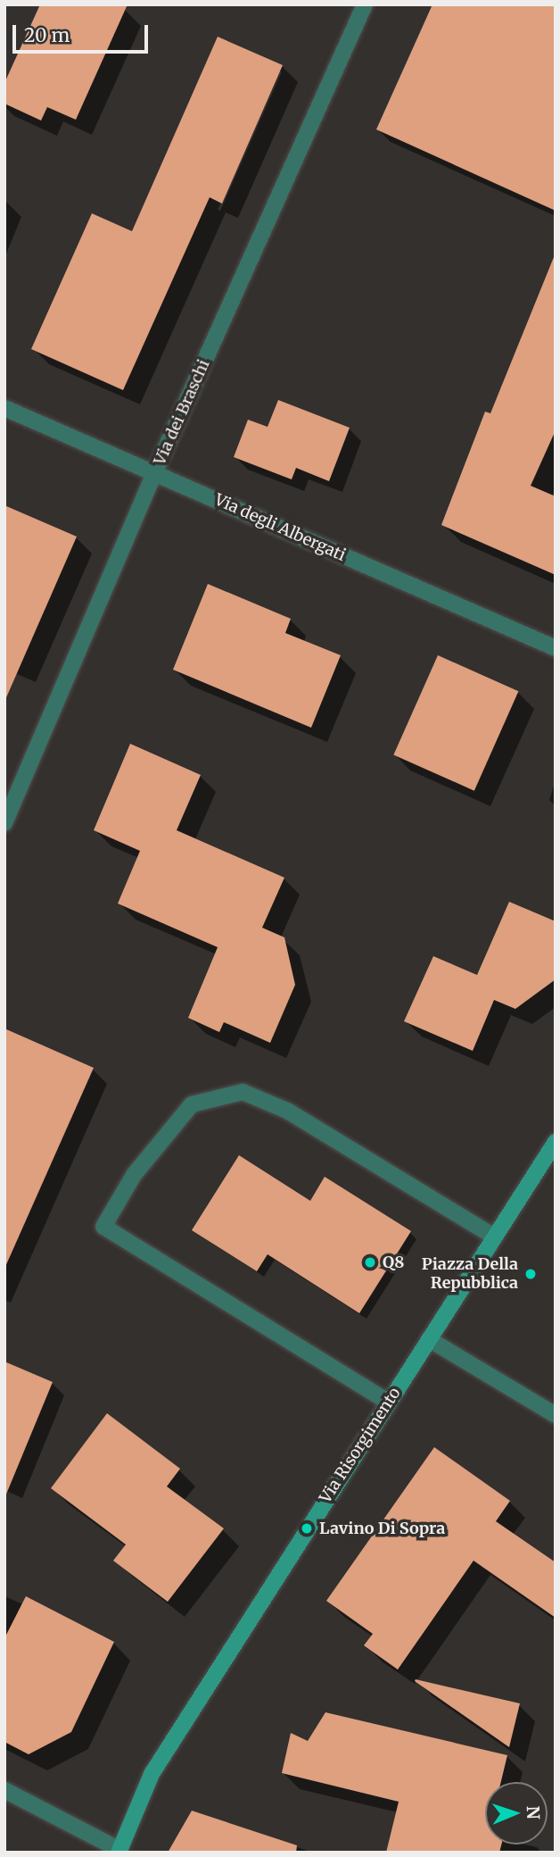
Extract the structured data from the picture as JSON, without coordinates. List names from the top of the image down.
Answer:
{
  "streets": {
    "main road": ["Via Risorgimento"],
    "street": ["Via dei Braschi", "Via degli Albergati"]
  },
  "crossings": [
    ["Via dei Braschi", "Via degli Albergati"]
  ],
  "places": ["Q8", "Piazza Della Repubblica", "Lavino Di Sopra"],
  "scale_bar": "20 m",
  "north": "right"
}
